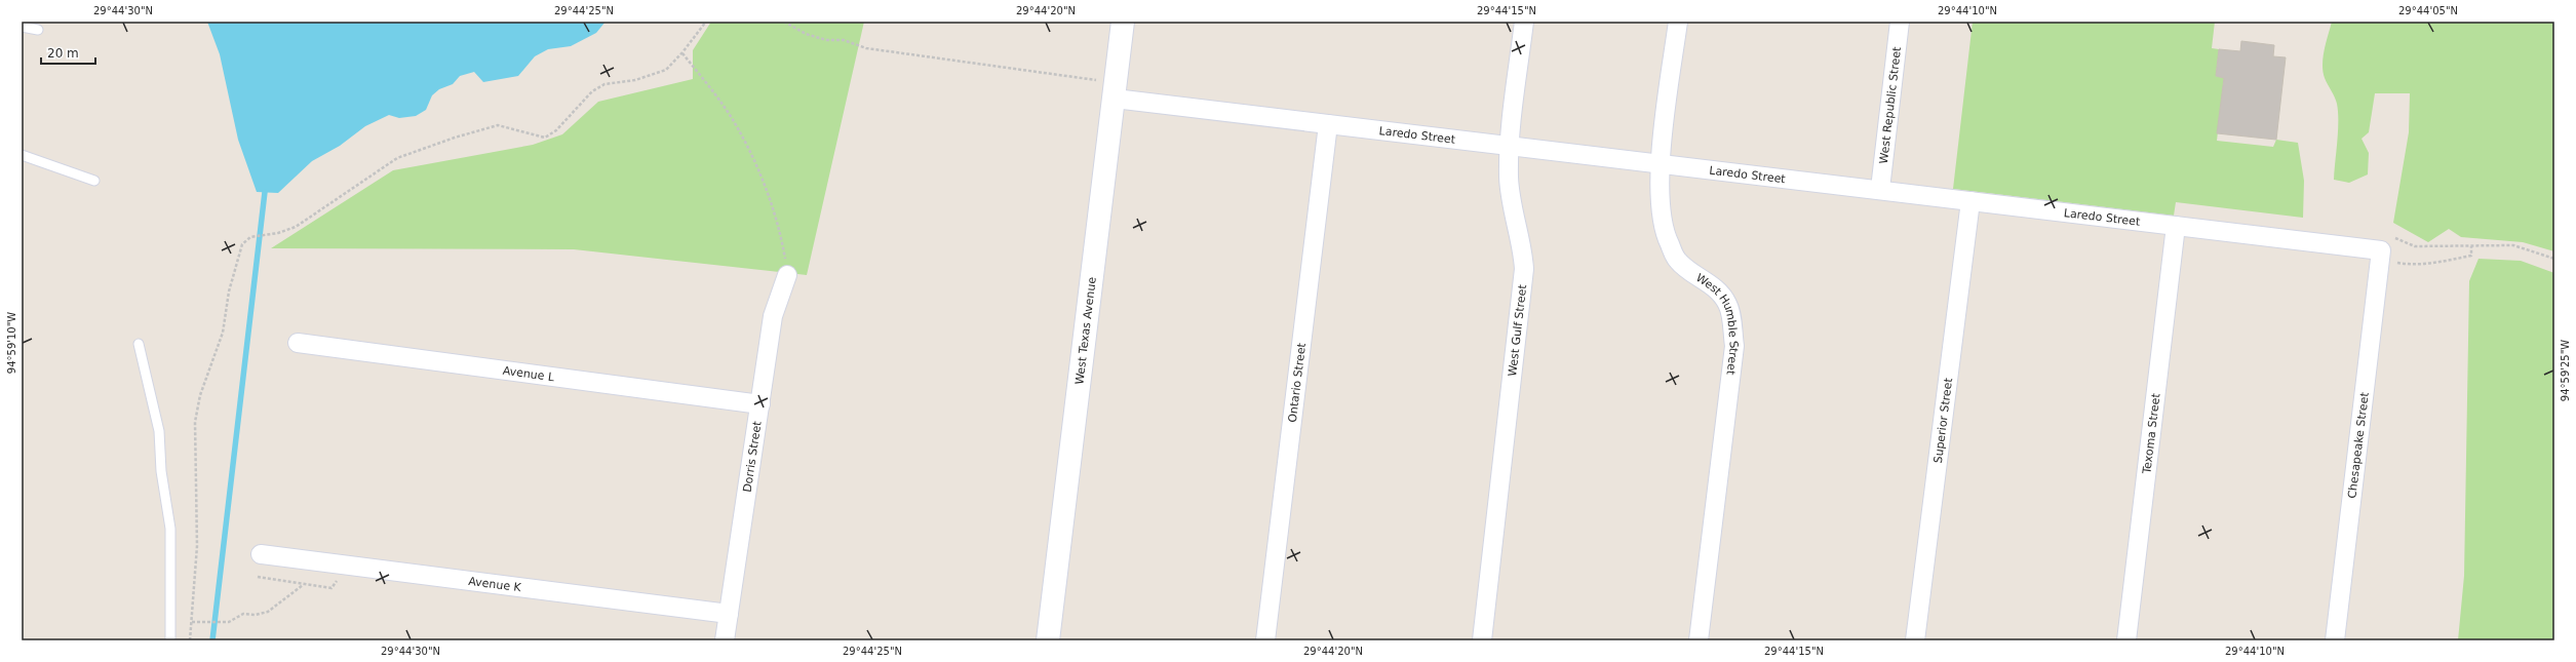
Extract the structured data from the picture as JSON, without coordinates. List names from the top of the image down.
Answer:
{
  "streets": {
    "street": [
      "West Republic Street",
      "Laredo Street",
      "West Humble Street",
      "West Gulf Street",
      "West Texas Avenue",
      "Avenue L",
      "Ontario Street",
      "Superior Street",
      "Texoma Street",
      "Chesapeake Street",
      "Dorris Street",
      "Avenue K"
    ]
  },
  "crossings": [
    ["West Republic Street", "Laredo Street"],
    ["Laredo Street", "West Humble Street"],
    ["Laredo Street", "West Gulf Street"],
    ["Laredo Street", "West Texas Avenue"],
    ["Laredo Street", "Ontario Street"],
    ["Laredo Street", "Superior Street"],
    ["Laredo Street", "Texoma Street"],
    ["Laredo Street", "Chesapeake Street"],
    ["Avenue L", "Dorris Street"],
    ["Dorris Street", "Avenue K"]
  ],
  "scale_bar": "20 m",
  "coordinates": [
    "29°44'30\"N",
    "29°44'25\"N",
    "29°44'20\"N",
    "29°44'15\"N",
    "29°44'10\"N",
    "29°44'05\"N",
    "94°59'10\"W",
    "94°59'25\"W"
  ]
}
